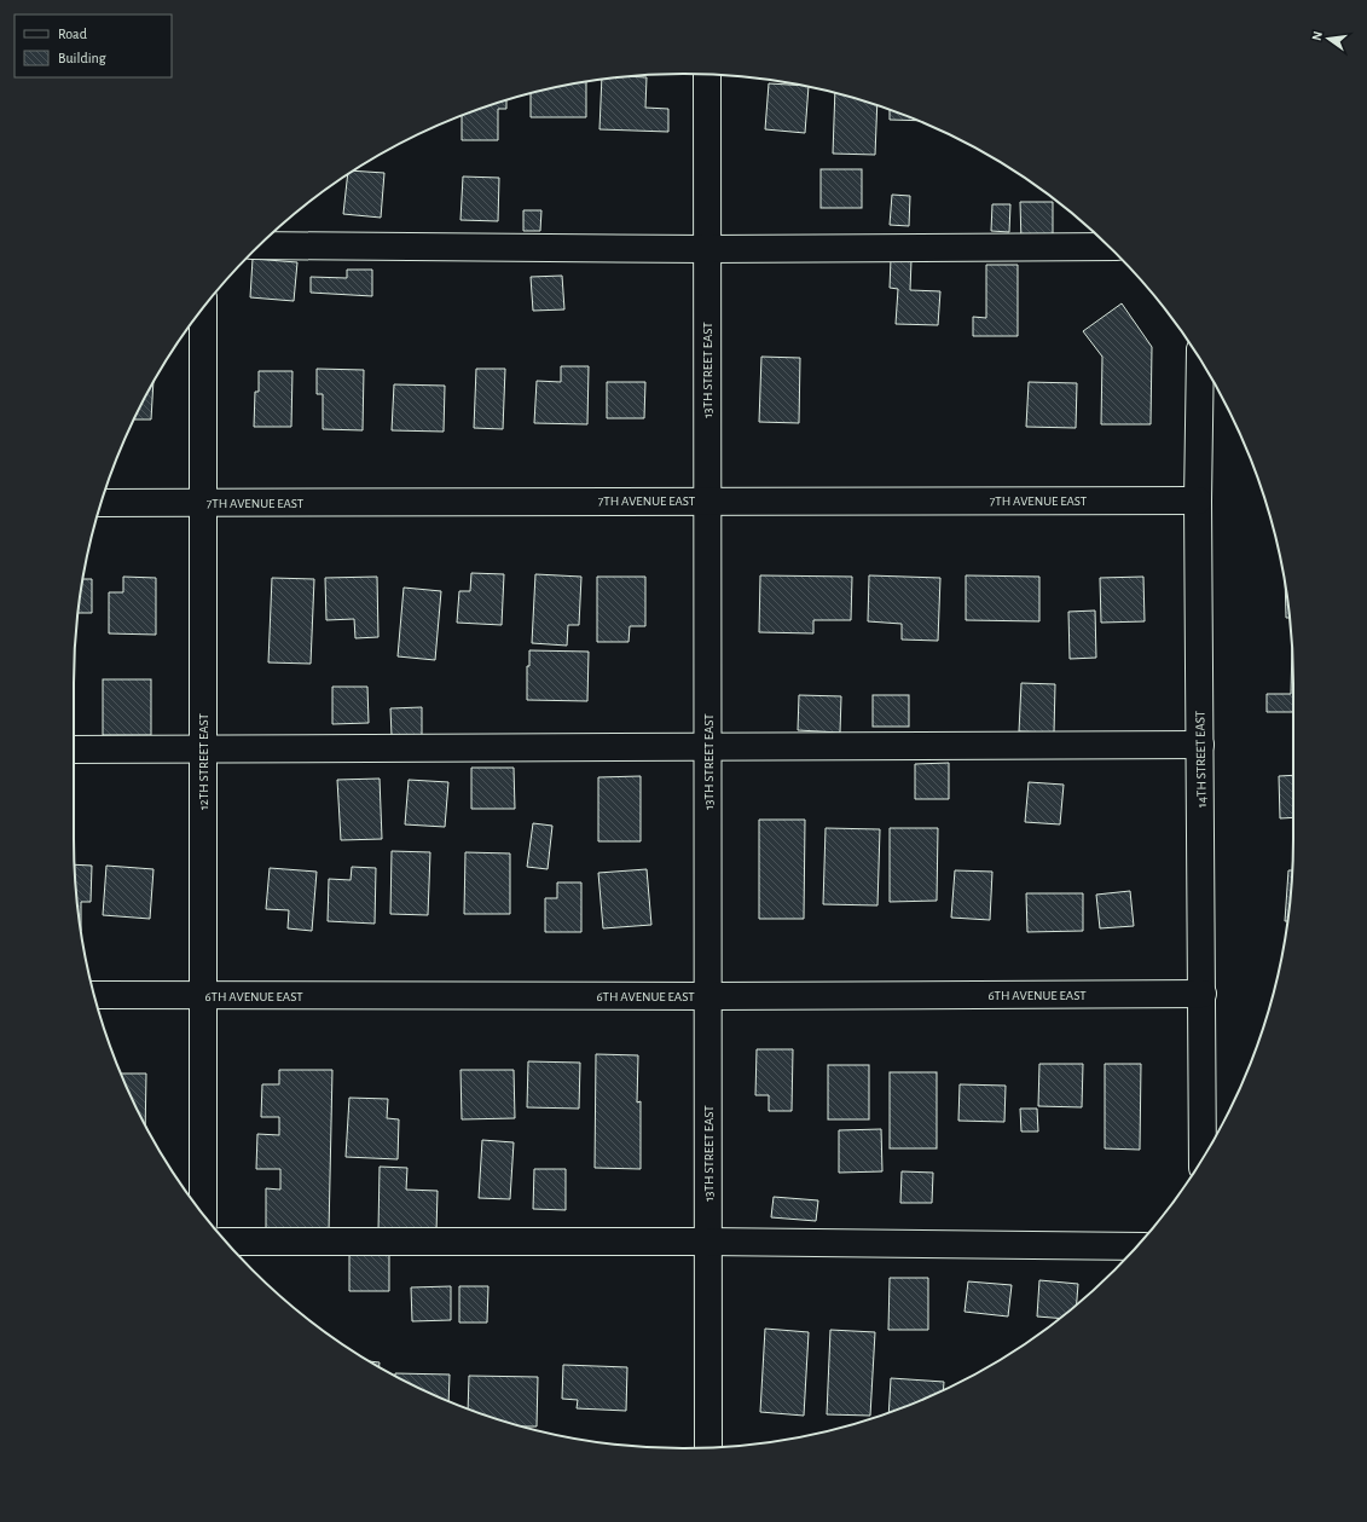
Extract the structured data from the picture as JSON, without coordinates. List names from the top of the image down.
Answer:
{
  "streets": {
    "street": [
      "13TH STREET EAST",
      "7TH AVENUE EAST",
      "14TH STREET EAST",
      "12TH STREET EAST",
      "6TH AVENUE EAST"
    ]
  },
  "crossings": [
    ["13TH STREET EAST", "7TH AVENUE EAST"],
    ["13TH STREET EAST", "6TH AVENUE EAST"],
    ["7TH AVENUE EAST", "14TH STREET EAST"],
    ["7TH AVENUE EAST", "12TH STREET EAST"],
    ["14TH STREET EAST", "6TH AVENUE EAST"],
    ["12TH STREET EAST", "6TH AVENUE EAST"]
  ],
  "legend": ["Road", "Building"],
  "north": "left"
}
